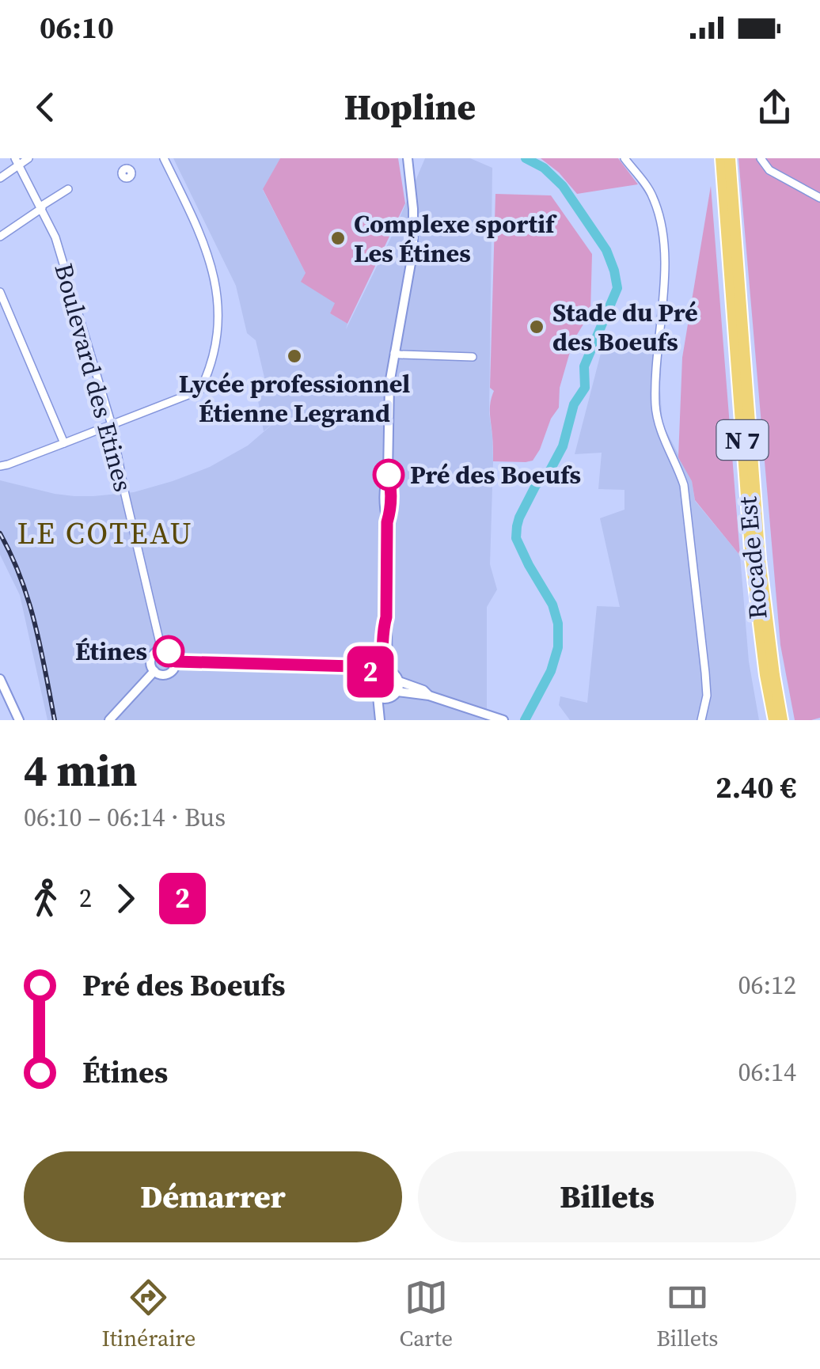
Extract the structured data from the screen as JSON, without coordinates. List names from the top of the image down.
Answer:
{
  "streets": {
    "highway": ["N 7", "Rocade Est"],
    "street": ["Boulevard des Etines"]
  },
  "districts": ["LE COTEAU"],
  "places": [
    "Complexe sportif Les Étines",
    "Stade du Pré des Boeufs",
    "Lycée professionnel Étienne Legrand",
    "Pré des Boeufs",
    "Étines"
  ],
  "lines": ["bus line 2"],
  "page": {
    "status": "06:10",
    "header": "Hopline",
    "on_map": "2",
    "heading": ["4 min", "06:10 – 06:14 · Bus", "2.40 €"],
    "legs": ["2", "2"],
    "list": [
      {
        "name": "Pré des Boeufs",
        "value": "06:12"
      },
      {
        "name": "Étines",
        "value": "06:14"
      }
    ],
    "buttons": ["Démarrer", "Billets"],
    "tabs": ["Itinéraire", "Carte", "Billets"]
  }
}
